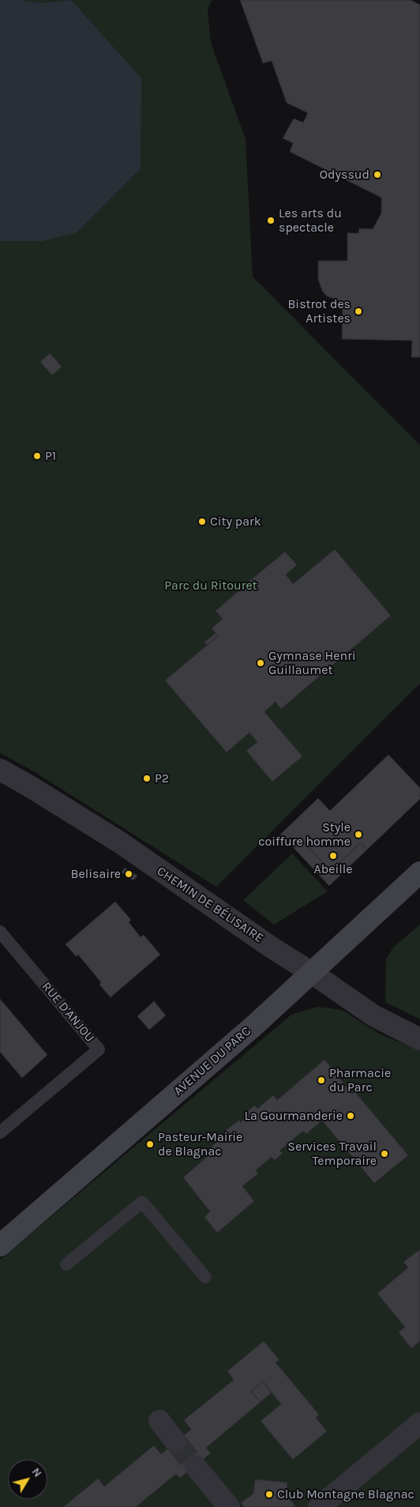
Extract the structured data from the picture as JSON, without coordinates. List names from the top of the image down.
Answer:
{
  "streets": {
    "street": ["CHEMIN DE BÉLISAIRE", "AVENUE DU PARC"],
    "lane": ["RUE D'ANJOU"]
  },
  "crossings": [
    ["CHEMIN DE BÉLISAIRE", "AVENUE DU PARC"]
  ],
  "parks": ["Parc du Ritouret"],
  "places": [
    "Odyssud",
    "Les arts du spectacle",
    "Bistrot des Artistes",
    "P1",
    "City park",
    "Gymnase Henri Guillaumet",
    "P2",
    "Style coiffure homme",
    "Abeille",
    "Belisaire",
    "Pharmacie du Parc",
    "La Gourmanderie",
    "Pasteur-Mairie de Blagnac",
    "Services Travail Temporaire",
    "Club Montagne Blagnac"
  ],
  "north": "top right"
}
